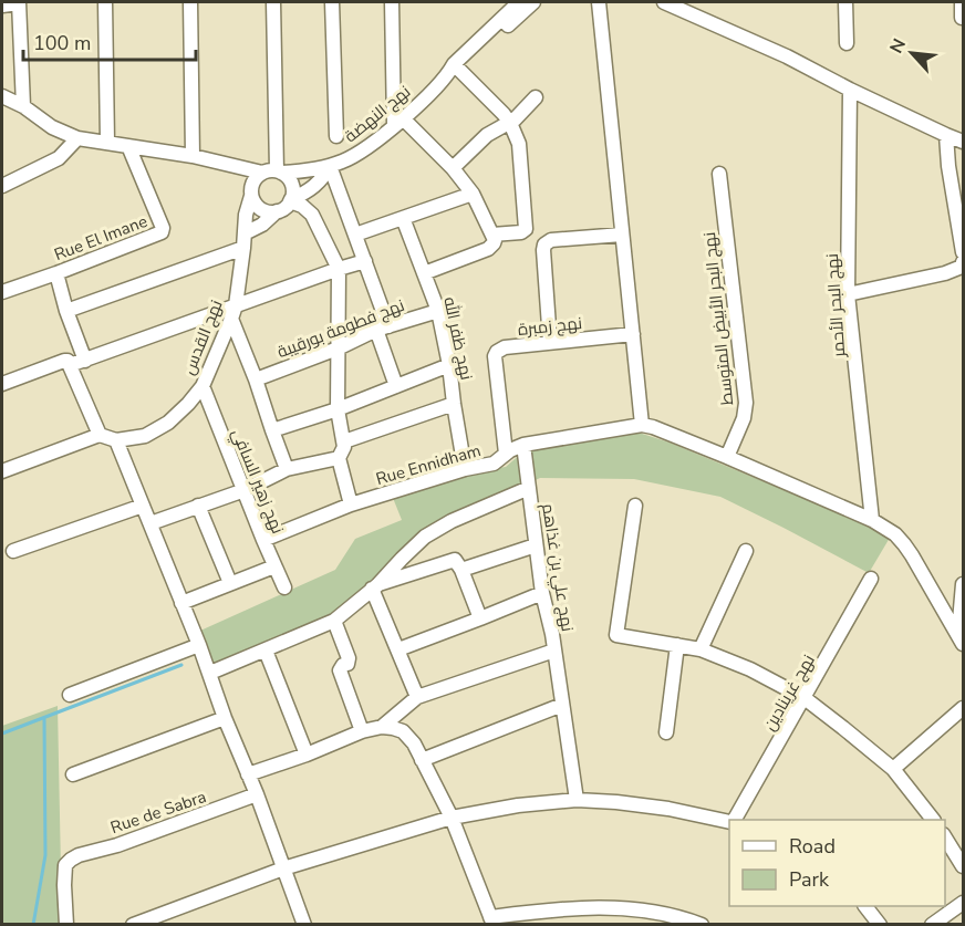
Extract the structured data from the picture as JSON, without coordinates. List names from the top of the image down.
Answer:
{
  "streets": {
    "street": [
      "نهج النهضة",
      "Rue El Imane",
      "نهج البحر الأحمر",
      "نهج البحر الأبيض المتوسط",
      "نهج زمبرة",
      "نهج فطومة بورقيبة",
      "نهج القدس",
      "نهج ظفر الله",
      "Rue Ennidham",
      "نهج زهير السافي",
      "نهج علي بن غذاهم",
      "نهج غرينادين",
      "Rue de Sabra"
    ]
  },
  "crossings": [
    ["نهج النهضة", "نهج القدس"],
    ["نهج زمبرة", "Rue Ennidham"],
    ["نهج فطومة بورقيبة", "نهج ظفر الله"],
    ["نهج القدس", "نهج زهير السافي"],
    ["نهج ظفر الله", "Rue Ennidham"],
    ["Rue Ennidham", "نهج زهير السافي"]
  ],
  "legend": ["Road", "Park"],
  "scale_bar": "100 m",
  "north": "top left"
}
